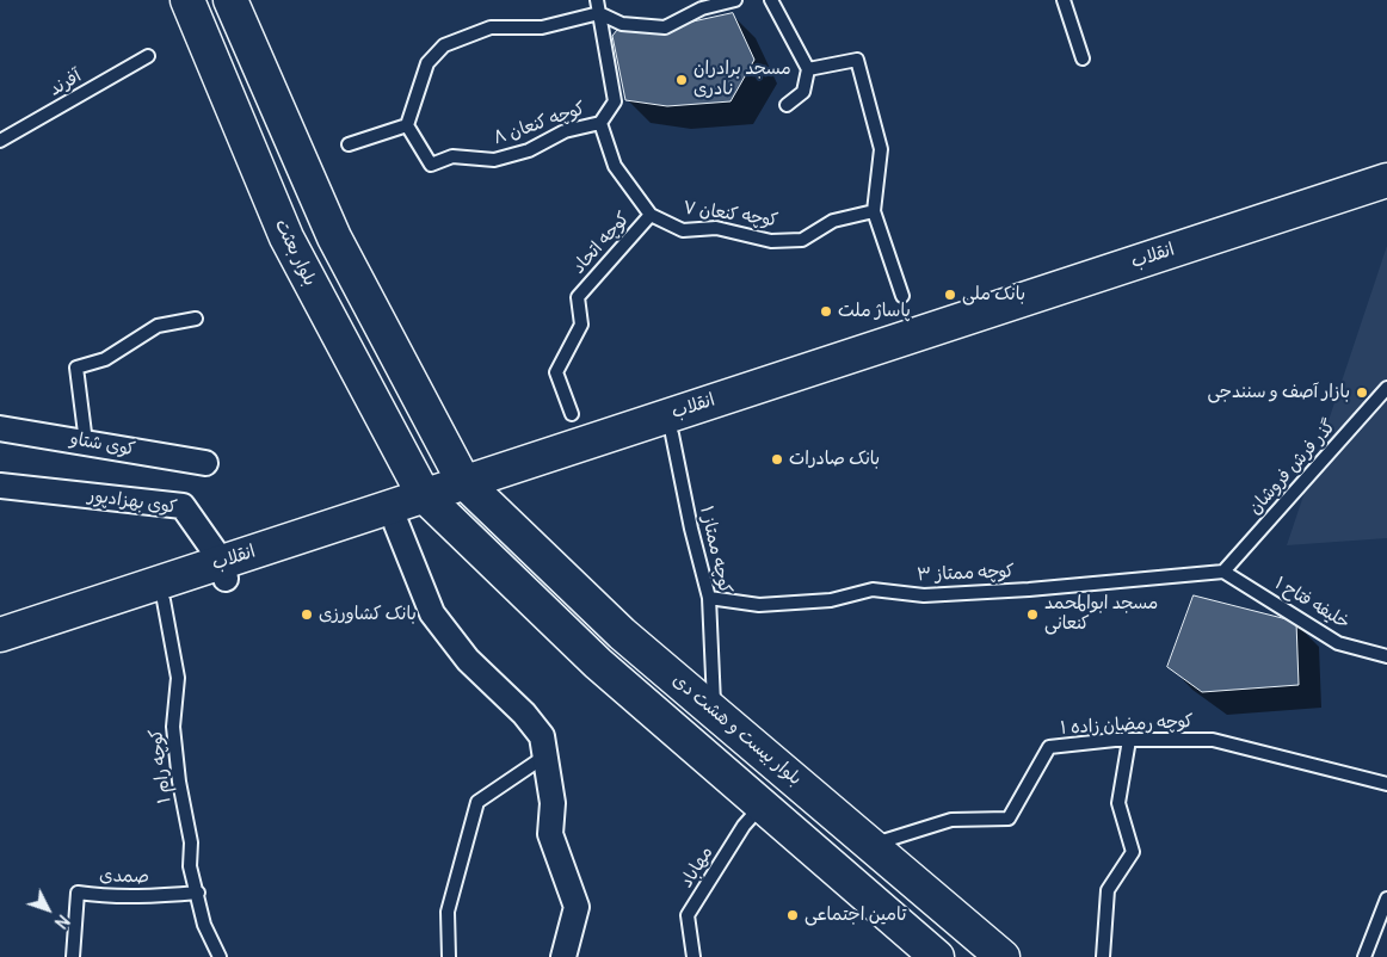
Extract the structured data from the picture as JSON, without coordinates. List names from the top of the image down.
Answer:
{
  "streets": {
    "main road": ["بلوار بعثت", "انقلاب", "بلوار بیست و هشت دی"],
    "street": ["کوی شتاو", "کوی بهزادپور"],
    "lane": [
      "آفرند",
      "کوچه کنعان ۸",
      "کوچه کنعان ۷",
      "کوچه اتحاد",
      "گذر فرش فروشان",
      "کوچه ممتاز ۱",
      "کوچه ممتاز ۳",
      "خلیفه فتاح ۱",
      "کوچه رمضان زاده ۱",
      "کوچه رام ۱",
      "مهاباد",
      "صمدی"
    ]
  },
  "crossings": [
    ["کوچه کنعان ۸", "کوچه اتحاد"],
    ["کوچه کنعان ۷", "کوچه اتحاد"],
    ["بلوار بعثت", "انقلاب"],
    ["انقلاب", "کوی بهزادپور"],
    ["انقلاب", "کوچه ممتاز ۱"],
    ["انقلاب", "بلوار بیست و هشت دی"],
    ["انقلاب", "کوچه رام ۱"],
    ["گذر فرش فروشان", "کوچه ممتاز ۳"],
    ["گذر فرش فروشان", "خلیفه فتاح ۱"],
    ["کوچه ممتاز ۱", "کوچه ممتاز ۳"],
    ["کوچه ممتاز ۱", "بلوار بیست و هشت دی"],
    ["کوچه ممتاز ۳", "خلیفه فتاح ۱"],
    ["کوچه رمضان زاده ۱", "بلوار بیست و هشت دی"],
    ["کوچه رام ۱", "صمدی"]
  ],
  "places": [
    "مسجد برادران نادری",
    "بانک ملی",
    "پاساژ ملت",
    "بازار آصف و سنندجی",
    "بانک صادرات",
    "بانک کشاورزی",
    "مسجد ابوالمحمد کنعانی",
    "تامین اجتماعی"
  ],
  "north": "bottom right"
}
